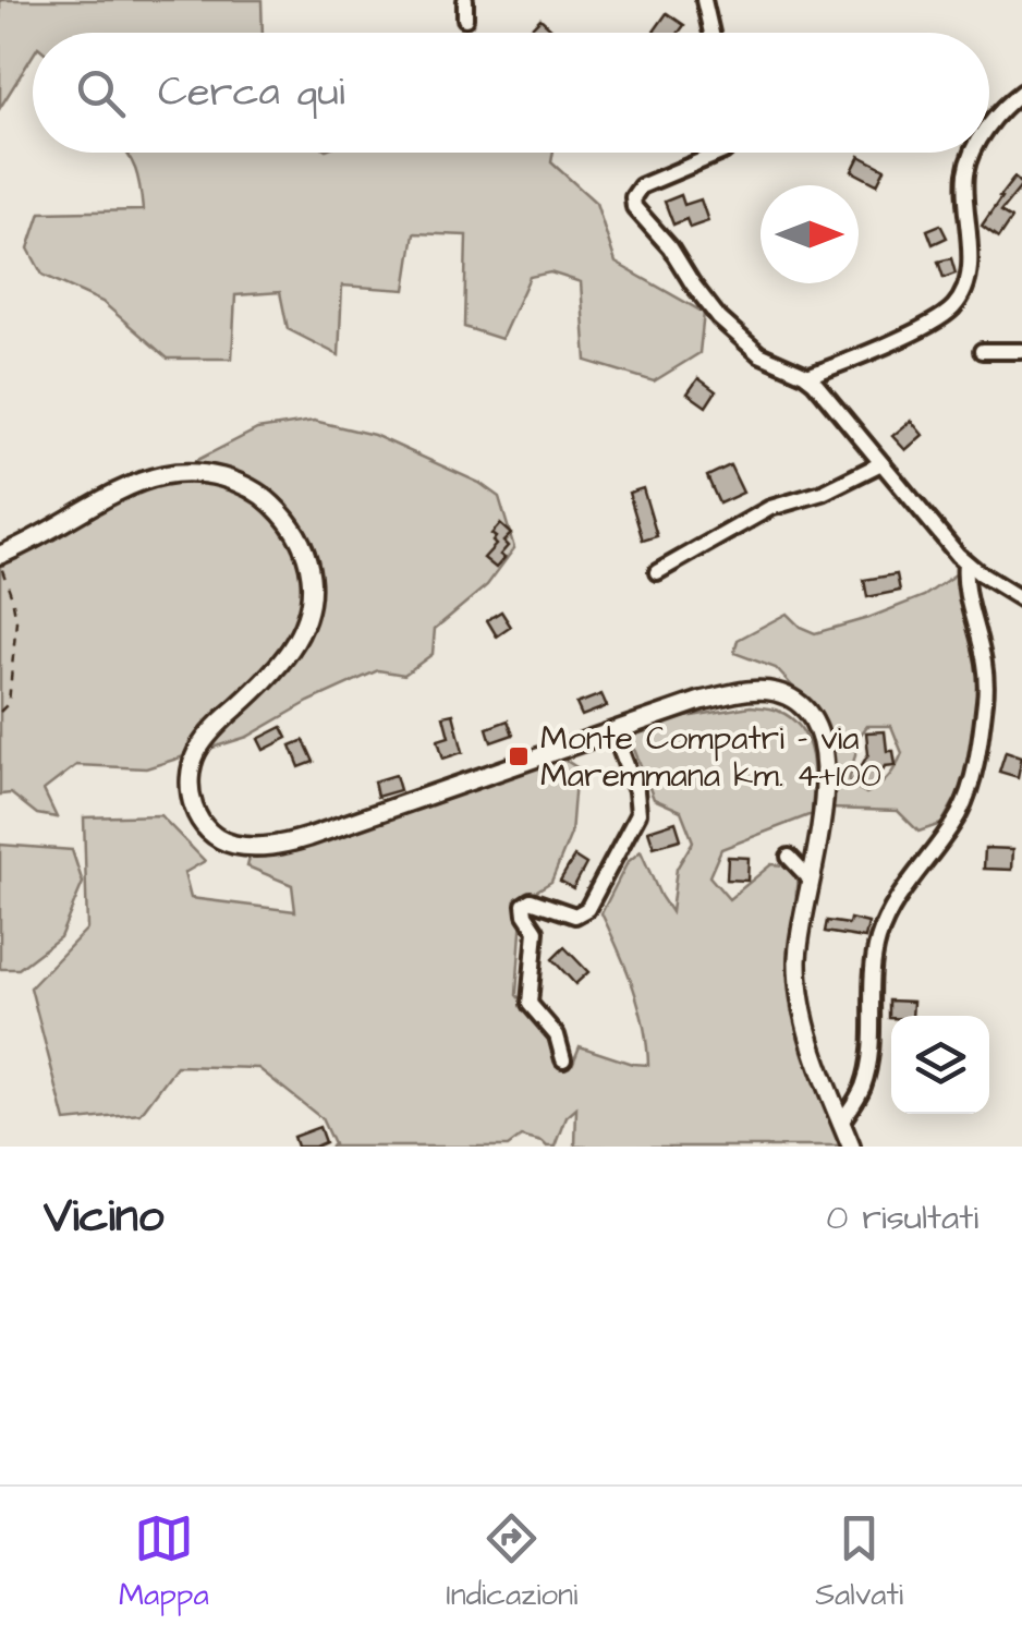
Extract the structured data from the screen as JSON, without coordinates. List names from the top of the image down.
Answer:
{
  "places": {
    "transit": ["Monte Compatri - via Maremmana km. 4+100"]
  },
  "north": "right",
  "page": {
    "search": "Cerca qui",
    "heading": ["Vicino", "0 risultati"],
    "nav": ["Mappa", "Indicazioni", "Salvati"]
  }
}
